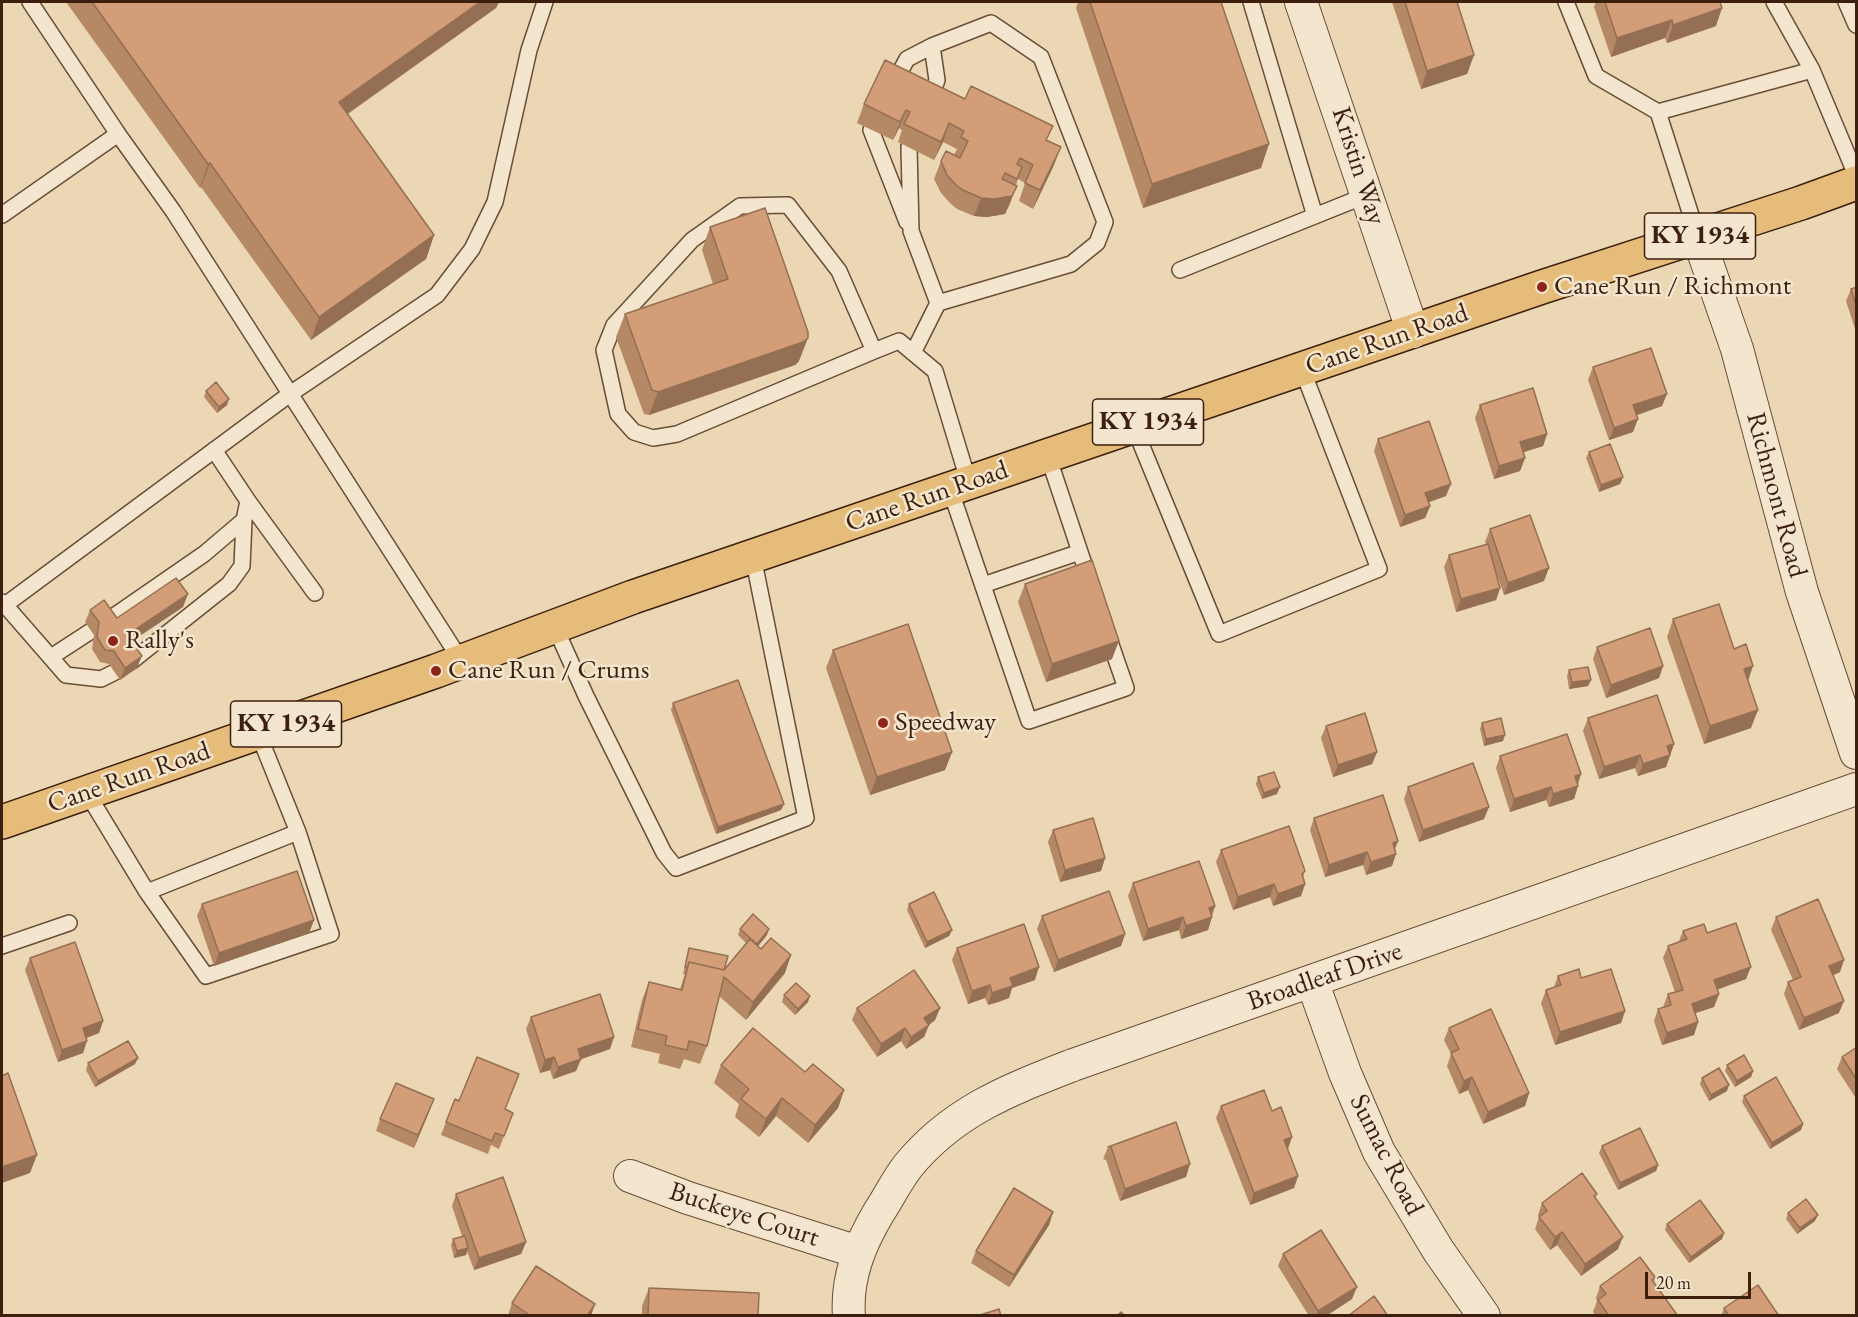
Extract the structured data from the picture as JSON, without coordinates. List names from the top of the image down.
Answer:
{
  "streets": {
    "highway": ["KY 1934", "Cane Run Road"],
    "street": [
      "Kristin Way",
      "Richmont Road",
      "Broadleaf Drive",
      "Sumac Road",
      "Buckeye Court"
    ]
  },
  "crossings": [
    ["Kristin Way", "Cane Run Road"],
    ["Cane Run Road", "Richmont Road"],
    ["Broadleaf Drive", "Sumac Road"],
    ["Broadleaf Drive", "Buckeye Court"]
  ],
  "places": [
    "Cane Run / Richmont",
    "Rally's",
    "Cane Run / Crums",
    "Speedway"
  ],
  "scale_bar": "20 m"
}
